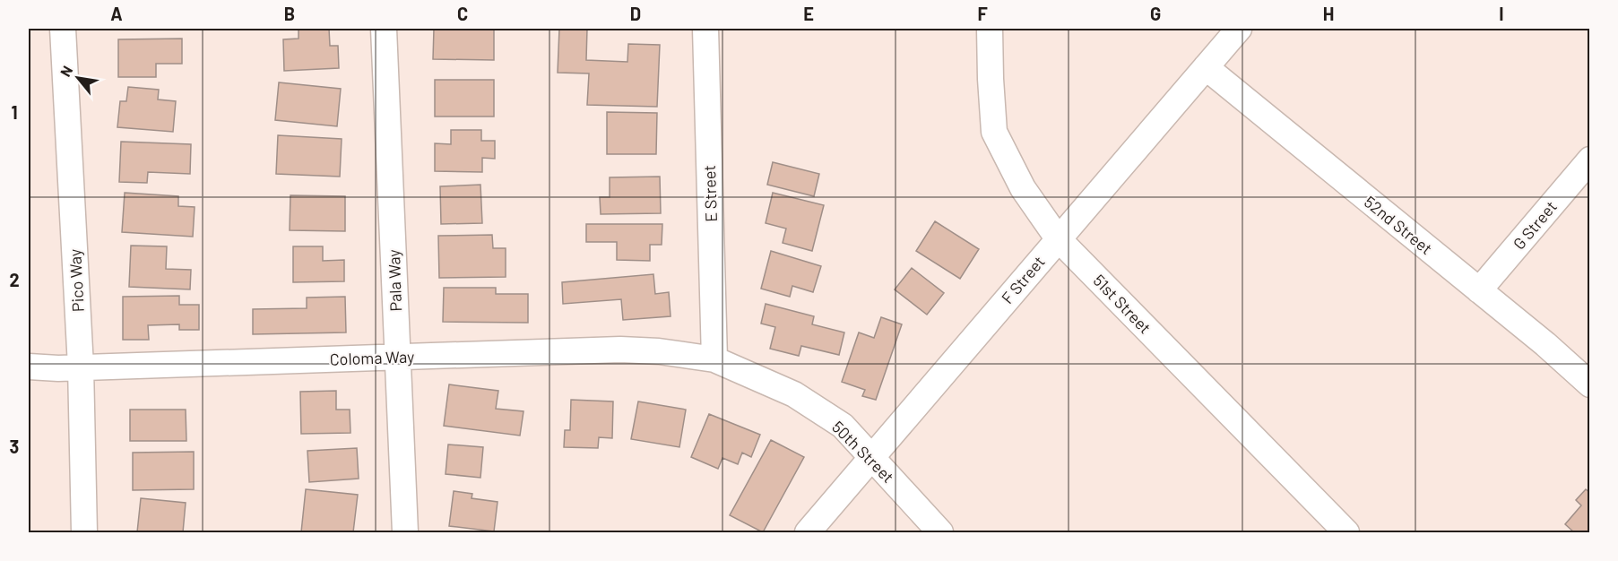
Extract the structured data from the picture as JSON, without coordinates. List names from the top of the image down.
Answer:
{
  "streets": {
    "street": [
      "E Street",
      "52nd Street",
      "G Street",
      "F Street",
      "Pico Way",
      "Pala Way",
      "51st Street",
      "Coloma Way",
      "50th Street"
    ]
  },
  "crossings": [
    ["E Street", "Coloma Way"],
    ["E Street", "50th Street"],
    ["52nd Street", "G Street"],
    ["52nd Street", "F Street"],
    ["F Street", "51st Street"],
    ["F Street", "50th Street"],
    ["Pico Way", "Coloma Way"],
    ["Pala Way", "Coloma Way"],
    ["Coloma Way", "50th Street"]
  ],
  "north": "top left",
  "grid": {
    "columns": [
      "A",
      "B",
      "C",
      "D",
      "E",
      "F",
      "G",
      "H",
      "I"
    ],
    "rows": ["1", "2", "3"]
  }
}
